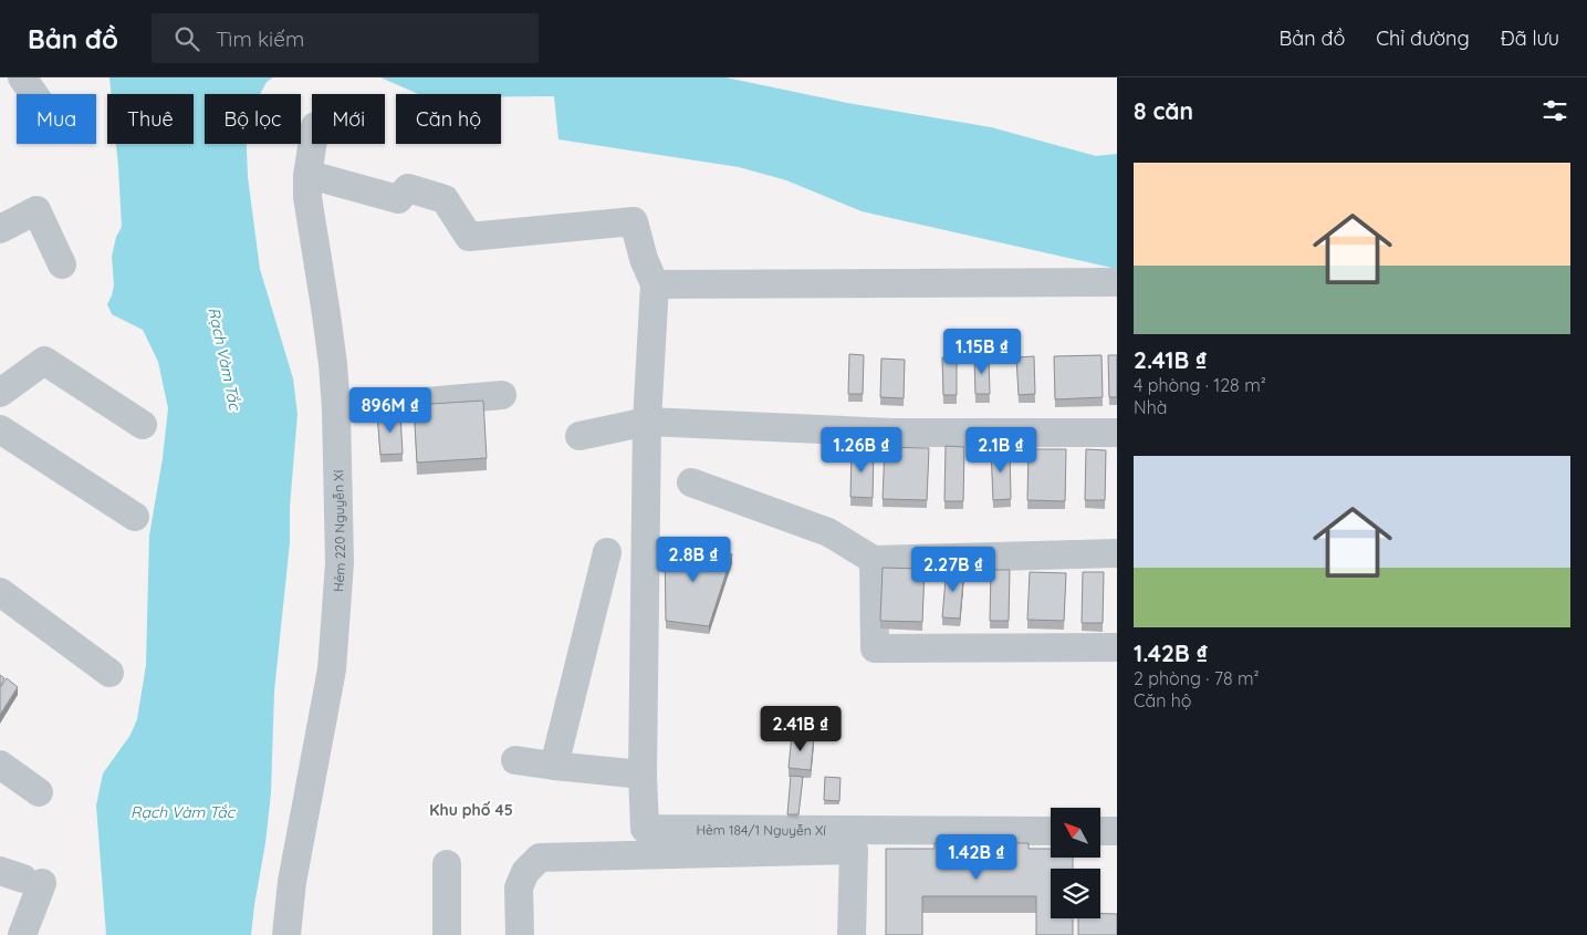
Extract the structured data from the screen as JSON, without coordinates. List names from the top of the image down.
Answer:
{
  "streets": {
    "street": ["Hẻm 220 Nguyễn Xí", "Hẻm 184/1 Nguyễn Xí"]
  },
  "districts": ["Khu phố 45"],
  "water": ["Rạch Vàm Tắc"],
  "north": "top left",
  "page": {
    "header": "Bản đồ",
    "search": "Tìm kiếm",
    "nav": ["Bản đồ", "Chỉ đường", "Đã lưu"],
    "heading": "8 căn",
    "chip": [
      "Mua",
      "Thuê",
      "Bộ lọc",
      "Mới",
      "Căn hộ"
    ],
    "list": [
      {
        "name": "2.41B ₫",
        "note": "4 phòng · 128 m² · Nhà"
      },
      {
        "name": "1.42B ₫",
        "note": "2 phòng · 78 m² · Căn hộ"
      }
    ],
    "price": [
      "1.15B ₫",
      "896M ₫",
      "1.26B ₫",
      "2.1B ₫",
      "2.8B ₫",
      "2.27B ₫",
      "2.41B ₫",
      "1.42B ₫"
    ]
  }
}
